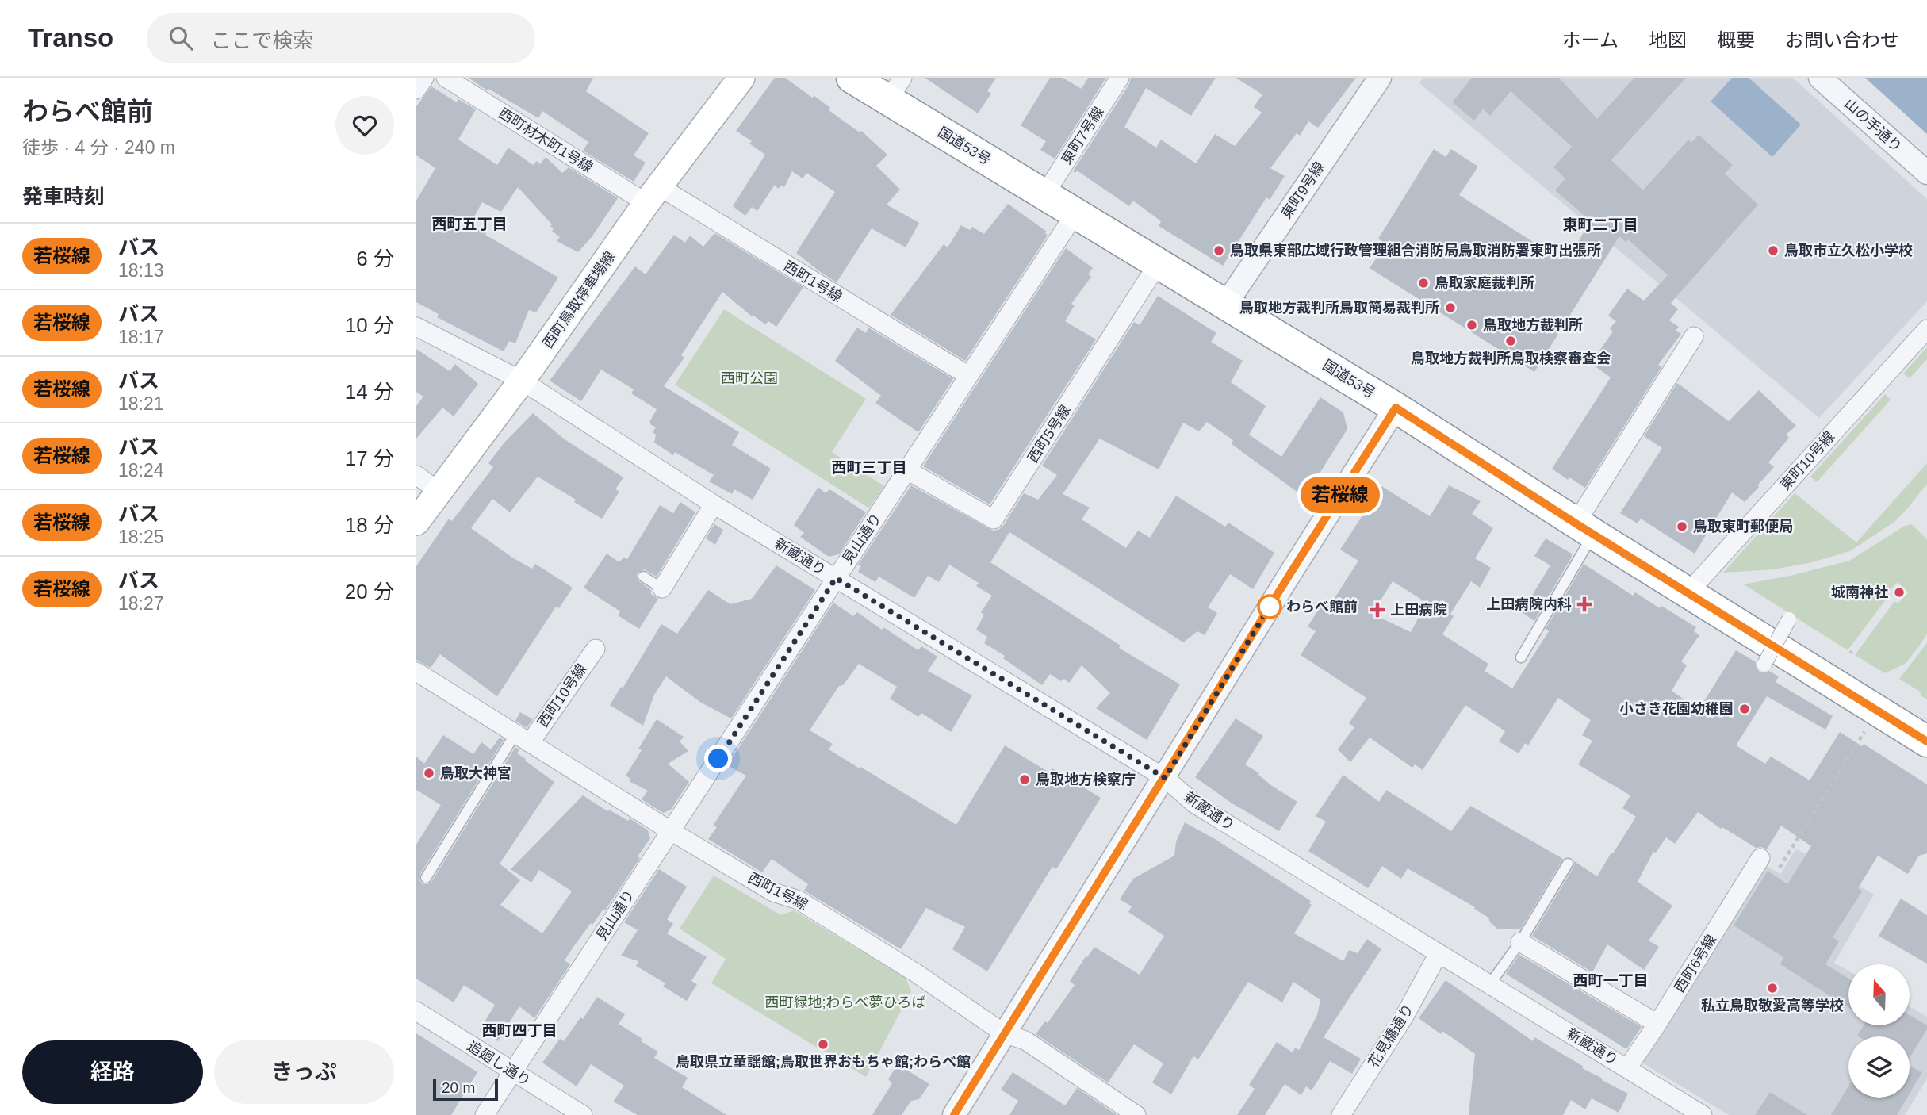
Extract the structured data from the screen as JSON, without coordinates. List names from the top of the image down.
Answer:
{
  "streets": {
    "highway": ["国道53号"],
    "main road": ["西町鳥取停車場線"],
    "street": [
      "山の手通り",
      "東町7号線",
      "西町材木町1号線",
      "東町9号線",
      "西町1号線",
      "西町5号線",
      "東町10号線",
      "見山通り",
      "新蔵通り",
      "西町10号線",
      "西町6号線",
      "花見橋通り",
      "追廻し通り"
    ]
  },
  "crossings": [
    ["東町7号線", "国道53号"],
    ["西町材木町1号線", "西町1号線"],
    ["西町材木町1号線", "西町鳥取停車場線"],
    ["国道53号", "東町9号線"],
    ["国道53号", "西町5号線"],
    ["国道53号", "東町10号線"],
    ["国道53号", "見山通り"],
    ["西町1号線", "西町鳥取停車場線"],
    ["西町1号線", "見山通り"],
    ["西町1号線", "西町10号線"],
    ["西町鳥取停車場線", "新蔵通り"],
    ["西町5号線", "見山通り"],
    ["見山通り", "新蔵通り"],
    ["見山通り", "追廻し通り"],
    ["新蔵通り", "西町6号線"],
    ["新蔵通り", "花見橋通り"]
  ],
  "districts": [
    "西町五丁目",
    "東町二丁目",
    "西町三丁目",
    "西町一丁目",
    "西町四丁目"
  ],
  "parks": ["西町公園", "西町緑地;わらべ夢ひろば"],
  "places": {
    "other": [
      "鳥取県東部広域行政管理組合消防局鳥取消防署東町出張所",
      "鳥取市立久松小学校",
      "鳥取家庭裁判所",
      "鳥取地方裁判所鳥取簡易裁判所",
      "鳥取地方裁判所",
      "鳥取地方裁判所鳥取検察審査会",
      "鳥取東町郵便局",
      "城南神社",
      "わらべ館前",
      "小さき花園幼稚園",
      "鳥取大神宮",
      "鳥取地方検察庁",
      "私立鳥取敬愛高等学校",
      "鳥取県立童謡館;鳥取世界おもちゃ館;わらべ館"
    ],
    "health": ["上田病院内科", "上田病院"]
  },
  "lines": ["bus line 若桜線"],
  "scale_bar": "20 m",
  "north": "top",
  "page": {
    "header": "Transo",
    "search": "ここで検索",
    "nav": [
      "ホーム",
      "地図",
      "概要",
      "お問い合わせ"
    ],
    "heading": [
      ["わらべ館前", "徒歩 · 4 分 · 240 m"],
      "発車時刻"
    ],
    "on_map": "若桜線",
    "list": [
      {
        "mark": "若桜線",
        "name": "バス",
        "note": "18:13",
        "value": "6 分"
      },
      {
        "mark": "若桜線",
        "name": "バス",
        "note": "18:17",
        "value": "10 分"
      },
      {
        "mark": "若桜線",
        "name": "バス",
        "note": "18:21",
        "value": "14 分"
      },
      {
        "mark": "若桜線",
        "name": "バス",
        "note": "18:24",
        "value": "17 分"
      },
      {
        "mark": "若桜線",
        "name": "バス",
        "note": "18:25",
        "value": "18 分"
      },
      {
        "mark": "若桜線",
        "name": "バス",
        "note": "18:27",
        "value": "20 分"
      }
    ],
    "buttons": ["経路", "きっぷ"],
    "scale": "20 m"
  }
}
